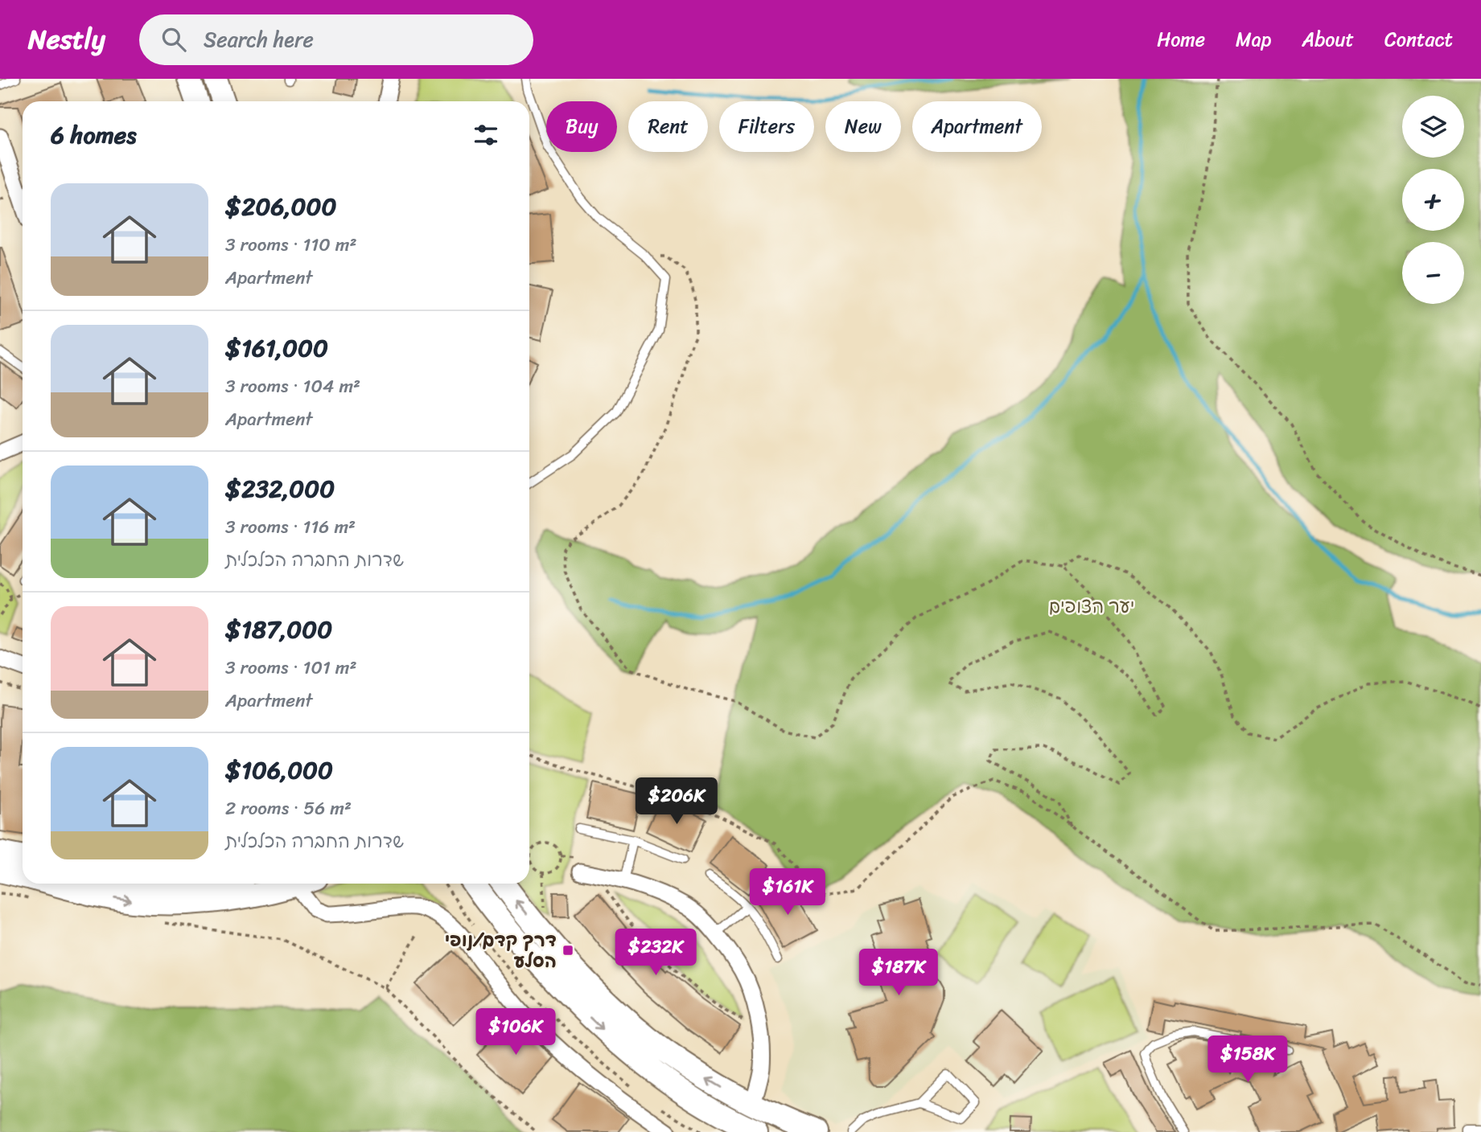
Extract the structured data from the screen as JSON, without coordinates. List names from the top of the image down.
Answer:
{
  "parks": ["יער הצופים"],
  "places": {
    "transit": ["דרך קדם/נופי הסלע"]
  },
  "page": {
    "header": "Nestly",
    "search": "Search here",
    "nav": [
      "Home",
      "Map",
      "About",
      "Contact"
    ],
    "map_buttons": ["+", "−"],
    "chip": [
      "Buy",
      "Rent",
      "Filters",
      "New",
      "Apartment"
    ],
    "heading": "6 homes",
    "list": [
      {
        "name": "$206,000",
        "note": "3 rooms · 110 m² · Apartment"
      },
      {
        "name": "$161,000",
        "note": "3 rooms · 104 m² · Apartment"
      },
      {
        "name": "$232,000",
        "note": "3 rooms · 116 m² · שדרות החברה הכלכלית"
      },
      {
        "name": "$187,000",
        "note": "3 rooms · 101 m² · Apartment"
      },
      {
        "name": "$106,000",
        "note": "2 rooms · 56 m² · שדרות החברה הכלכלית"
      }
    ],
    "price": [
      "$206K",
      "$161K",
      "$232K",
      "$187K",
      "$106K",
      "$158K"
    ]
  }
}
